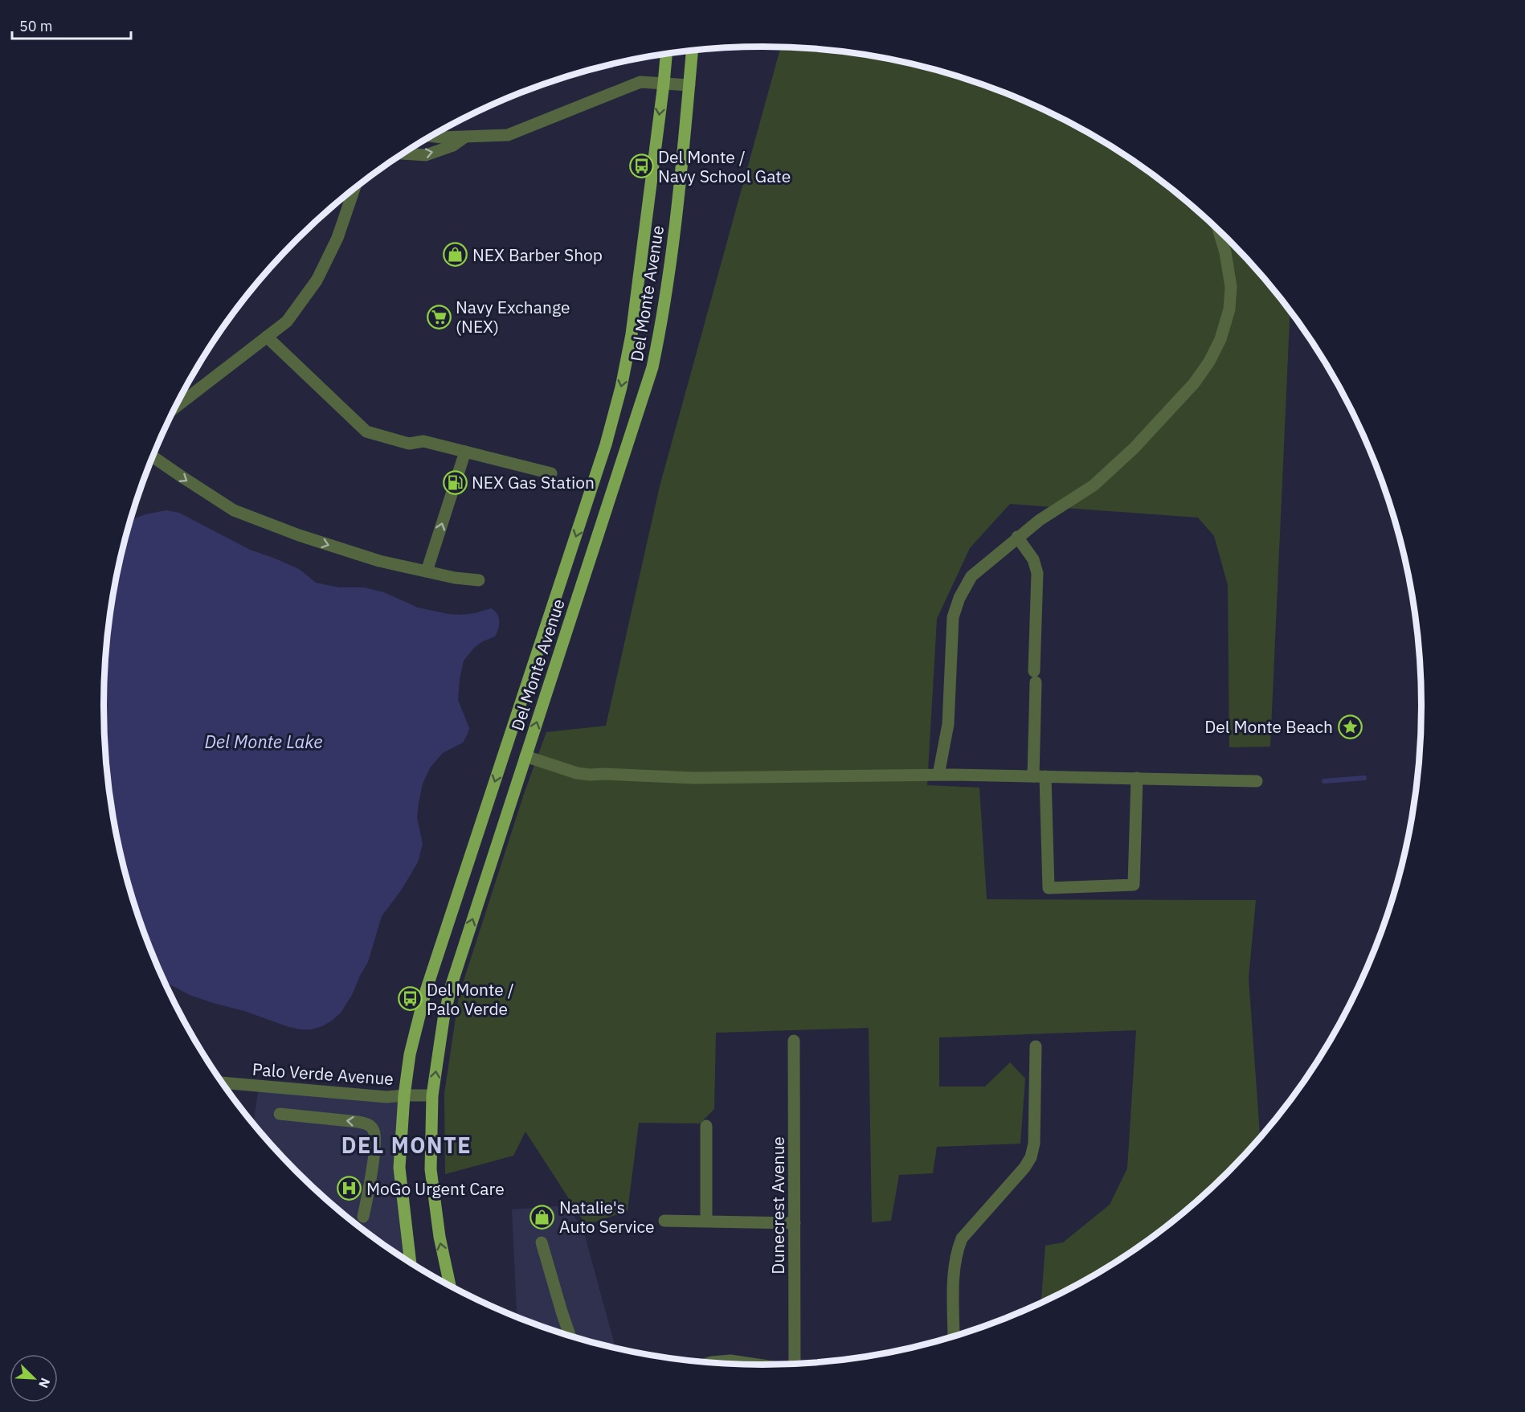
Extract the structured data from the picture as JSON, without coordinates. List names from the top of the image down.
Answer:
{
  "streets": {
    "main road": ["Del Monte Avenue"],
    "street": ["Palo Verde Avenue", "Dunecrest Avenue"]
  },
  "crossings": [
    ["Del Monte Avenue", "Palo Verde Avenue"]
  ],
  "districts": ["DEL MONTE"],
  "water": ["Del Monte Lake"],
  "places": {
    "bus stop": ["Del Monte / Navy School Gate", "Del Monte / Palo Verde"],
    "shop": ["NEX Barber Shop", "Natalie's Auto Service"],
    "supermarket": ["Navy Exchange (NEX)"],
    "fuel station": ["NEX Gas Station"],
    "place": ["Del Monte Beach"],
    "hospital": ["MoGo Urgent Care"]
  },
  "scale_bar": "50 m",
  "north": "bottom right"
}
